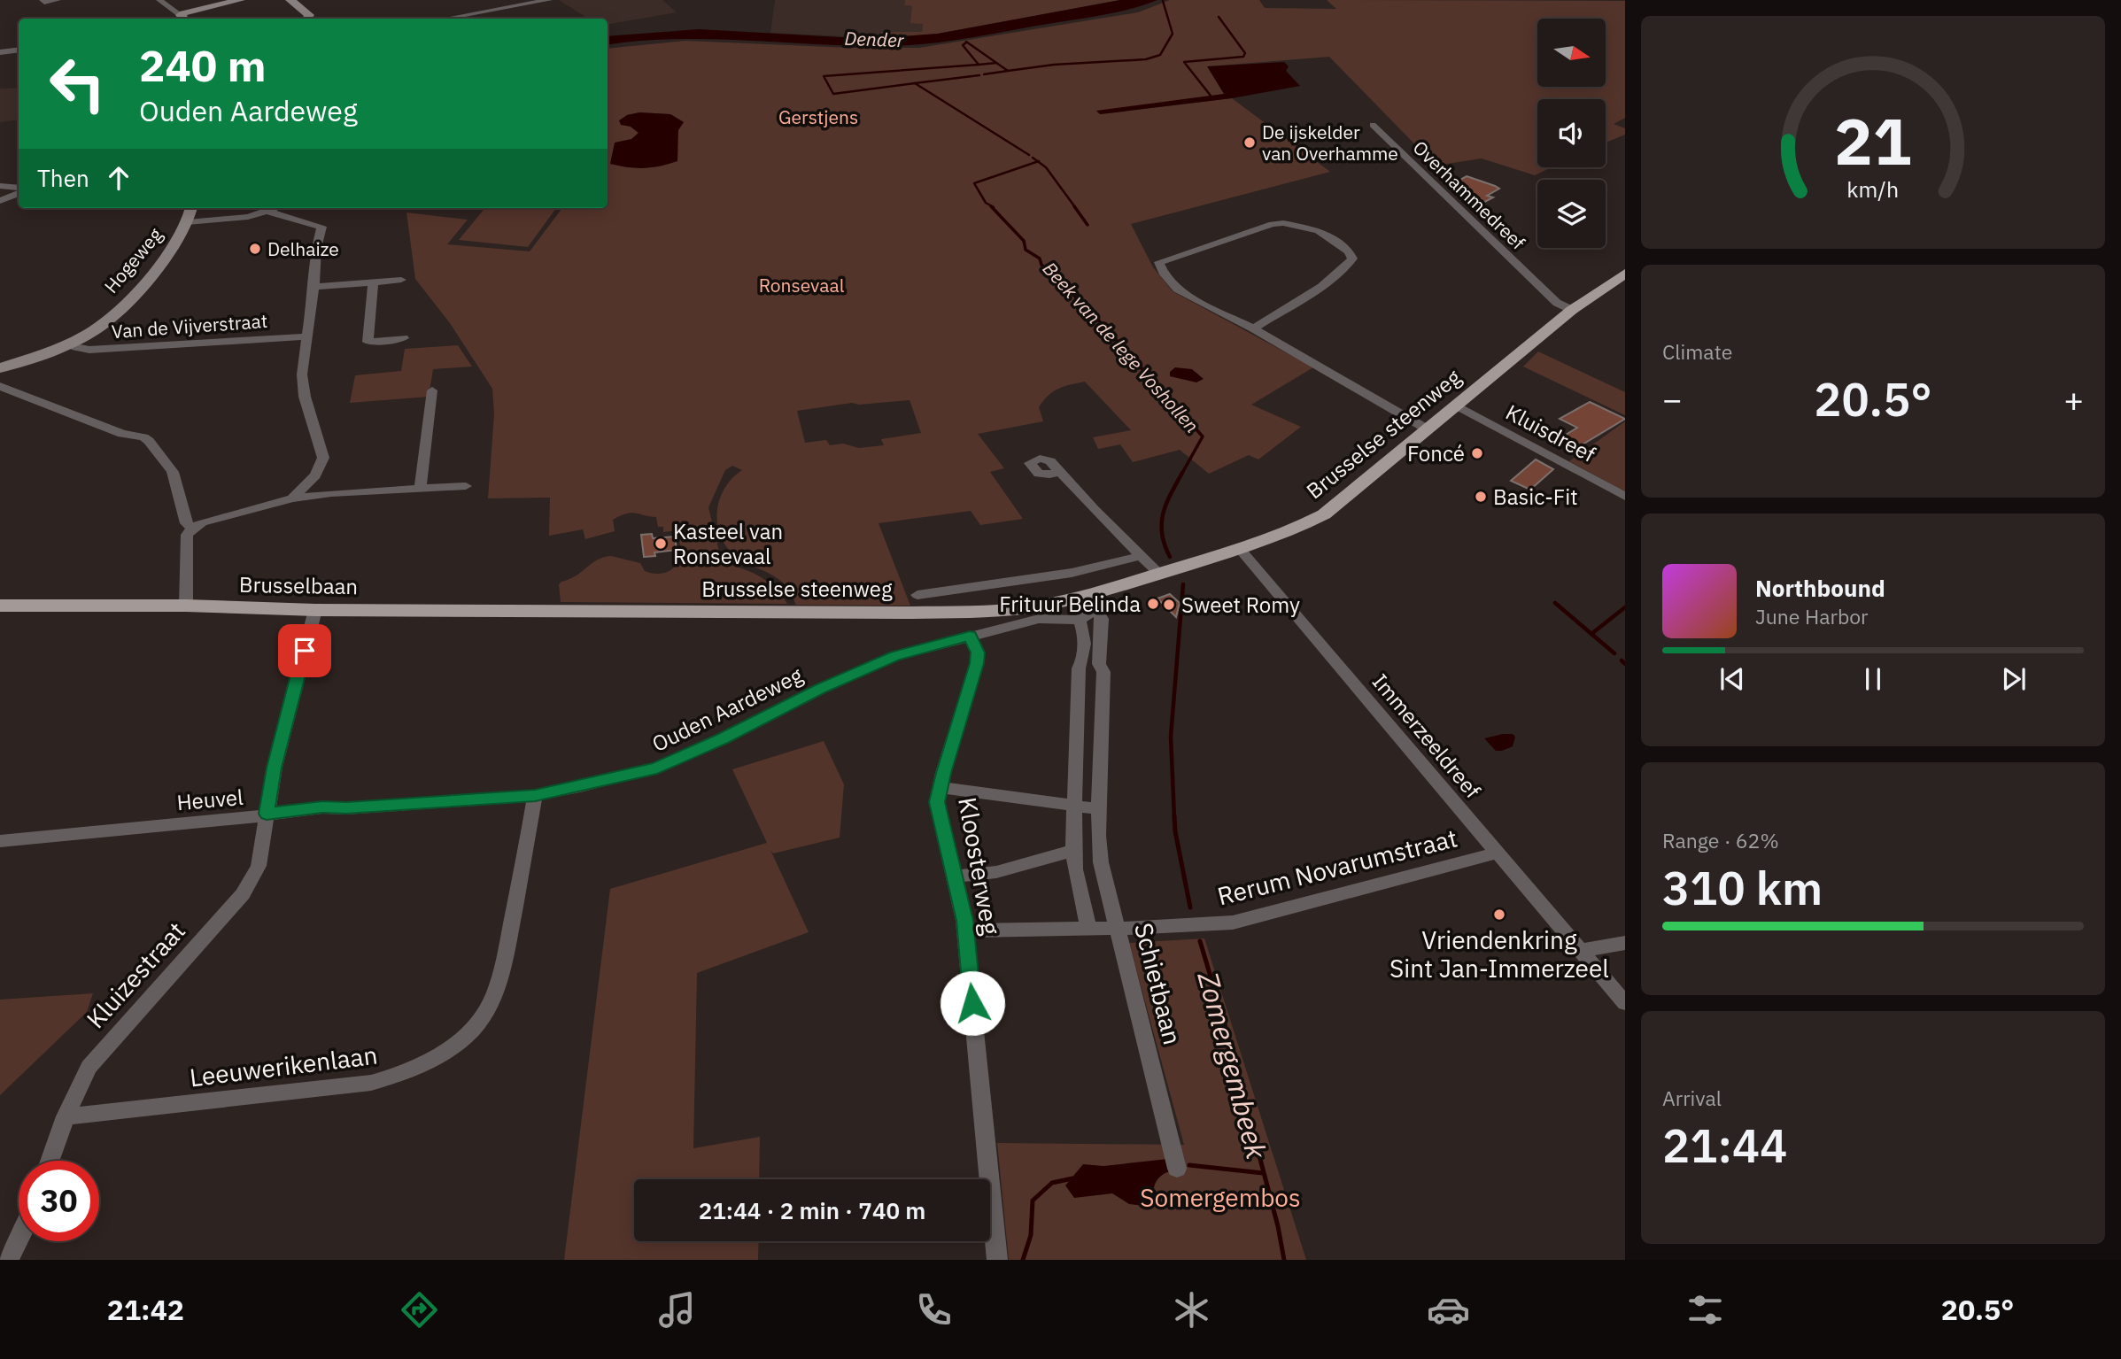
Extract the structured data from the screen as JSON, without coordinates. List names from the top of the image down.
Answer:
{
  "streets": {
    "main road": ["Brusselse steenweg", "Brusselbaan"],
    "street": [
      "Overhammedreef",
      "Hogeweg",
      "Van de Vijverstraat",
      "Kluisdreef",
      "Ouden Aardeweg",
      "Immerzeeldreef",
      "Heuvel",
      "Kloosterweg",
      "Rerum Novarumstraat",
      "Kluizestraat",
      "Schietbaan",
      "Leeuwerikenlaan"
    ]
  },
  "crossings": [
    ["Overhammedreef", "Brusselse steenweg"],
    ["Hogeweg", "Van de Vijverstraat"],
    ["Kluisdreef", "Brusselse steenweg"],
    ["Brusselse steenweg", "Brusselbaan"],
    ["Brusselse steenweg", "Ouden Aardeweg"],
    ["Brusselse steenweg", "Immerzeeldreef"],
    ["Brusselse steenweg", "Schietbaan"],
    ["Brusselbaan", "Kluizestraat"],
    ["Ouden Aardeweg", "Heuvel"],
    ["Ouden Aardeweg", "Kloosterweg"],
    ["Ouden Aardeweg", "Leeuwerikenlaan"],
    ["Immerzeeldreef", "Rerum Novarumstraat"],
    ["Heuvel", "Kluizestraat"],
    ["Heuvel", "Leeuwerikenlaan"],
    ["Kloosterweg", "Rerum Novarumstraat"],
    ["Rerum Novarumstraat", "Schietbaan"],
    ["Kluizestraat", "Leeuwerikenlaan"]
  ],
  "water": ["Dender", "Beek van de lege Voshollen", "Zomergembeek"],
  "parks": ["Gerstjens", "Ronsevaal", "Somergembos"],
  "places": [
    "De ijskelder van Overhamme",
    "Delhaize",
    "Foncé",
    "Basic-Fit",
    "Kasteel van Ronsevaal",
    "Frituur Belinda",
    "Sweet Romy",
    "Vriendenkring Sint Jan-Immerzeel"
  ],
  "north": "right",
  "page": {
    "turn": ["240 m", "Ouden Aardeweg"],
    "then": "Then",
    "tile": [
      "Climate",
      ["Range · 62%", "310 km"],
      ["Arrival", "21:44"]
    ],
    "heat": ["−", "20.5°", "+"],
    "song": ["Northbound", "June Harbor"],
    "limit": "30",
    "trip": "21:44 · 2 min · 740 m",
    "tabs": ["21:42", "20.5°"],
    "gauge": ["21", "km/h"]
  }
}
